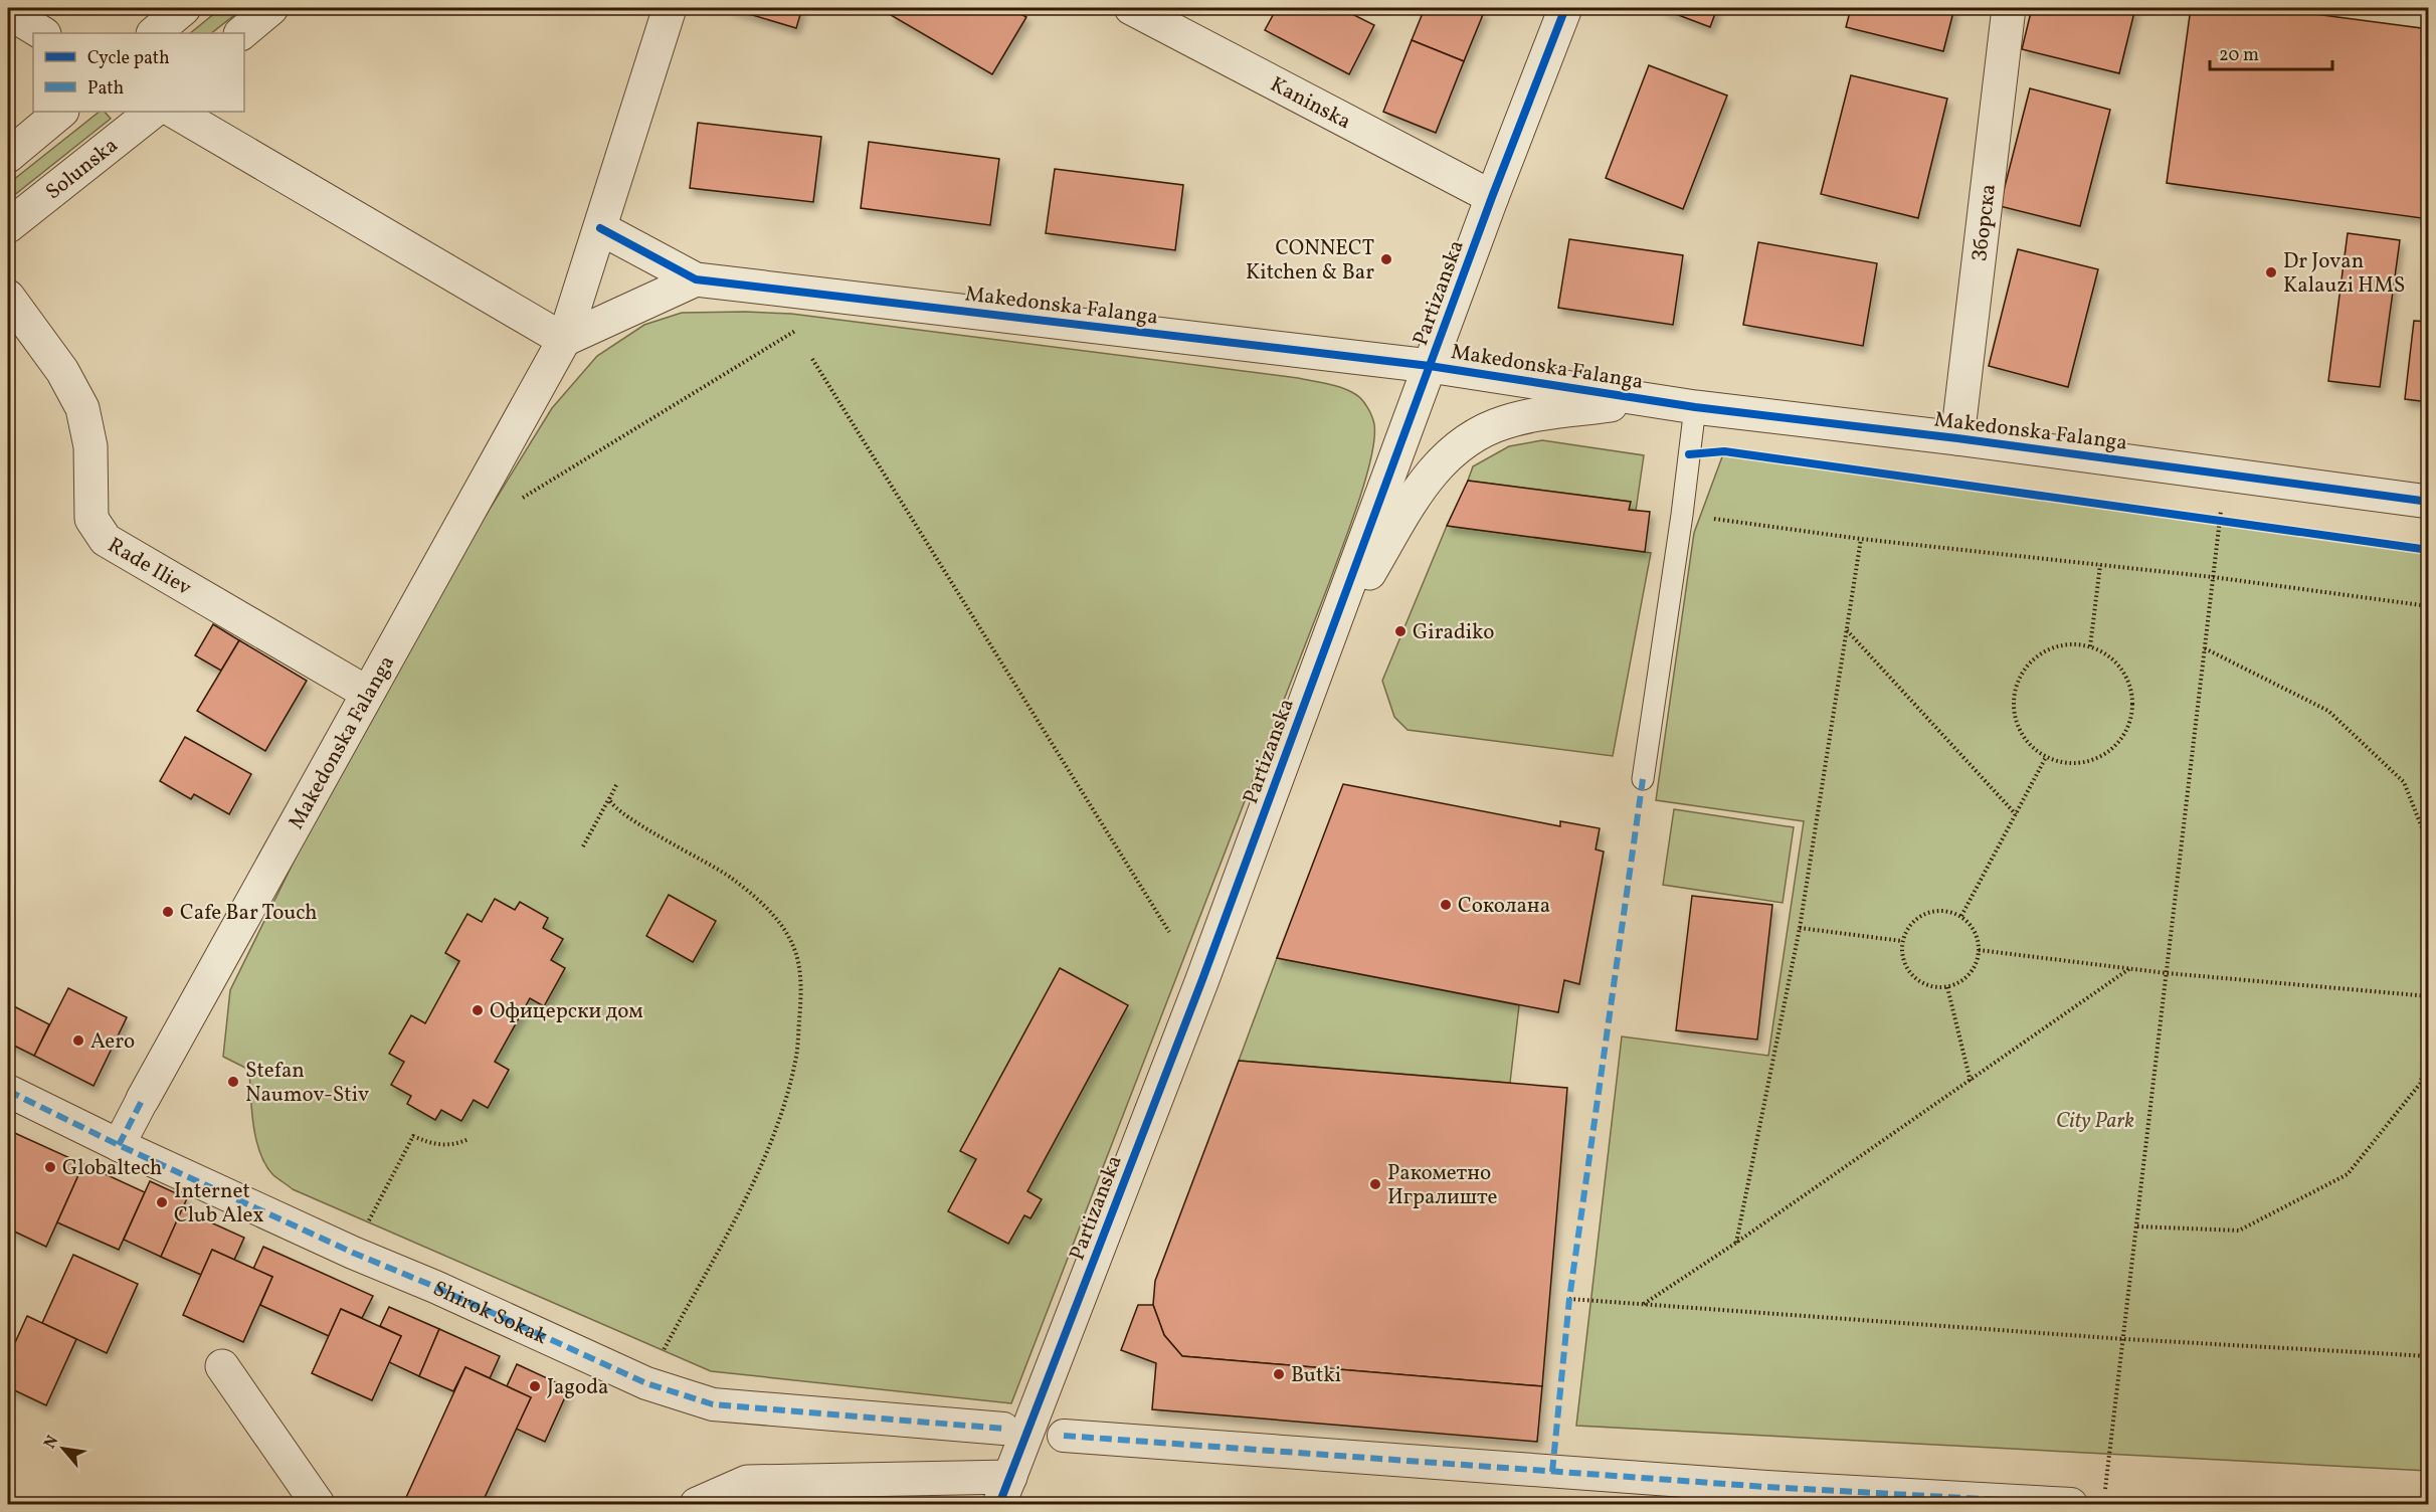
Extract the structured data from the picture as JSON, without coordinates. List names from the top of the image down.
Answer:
{
  "streets": {
    "street": [
      "Kaninska",
      "Solunska",
      "Зборска",
      "Partizanska",
      "Makedonska Falanga",
      "Rade Iliev",
      "Shirok Sokak"
    ]
  },
  "crossings": [
    ["Kaninska", "Partizanska"],
    ["Зборска", "Makedonska Falanga"],
    ["Partizanska", "Makedonska Falanga"],
    ["Makedonska Falanga", "Rade Iliev"],
    ["Makedonska Falanga", "Shirok Sokak"]
  ],
  "parks": ["City Park"],
  "places": [
    "CONNECT Kitchen & Bar",
    "Dr Jovan Kalauzi HMS",
    "Giradiko",
    "Соколана",
    "Cafe Bar Touch",
    "Офицерски дом",
    "Aero",
    "Stefan Naumov-Stiv",
    "Globaltech",
    "Ракометно Игралиште",
    "Internet Club Alex",
    "Butki",
    "Jagoda"
  ],
  "legend": ["Cycle path", "Path"],
  "scale_bar": "20 m",
  "north": "top left"
}
